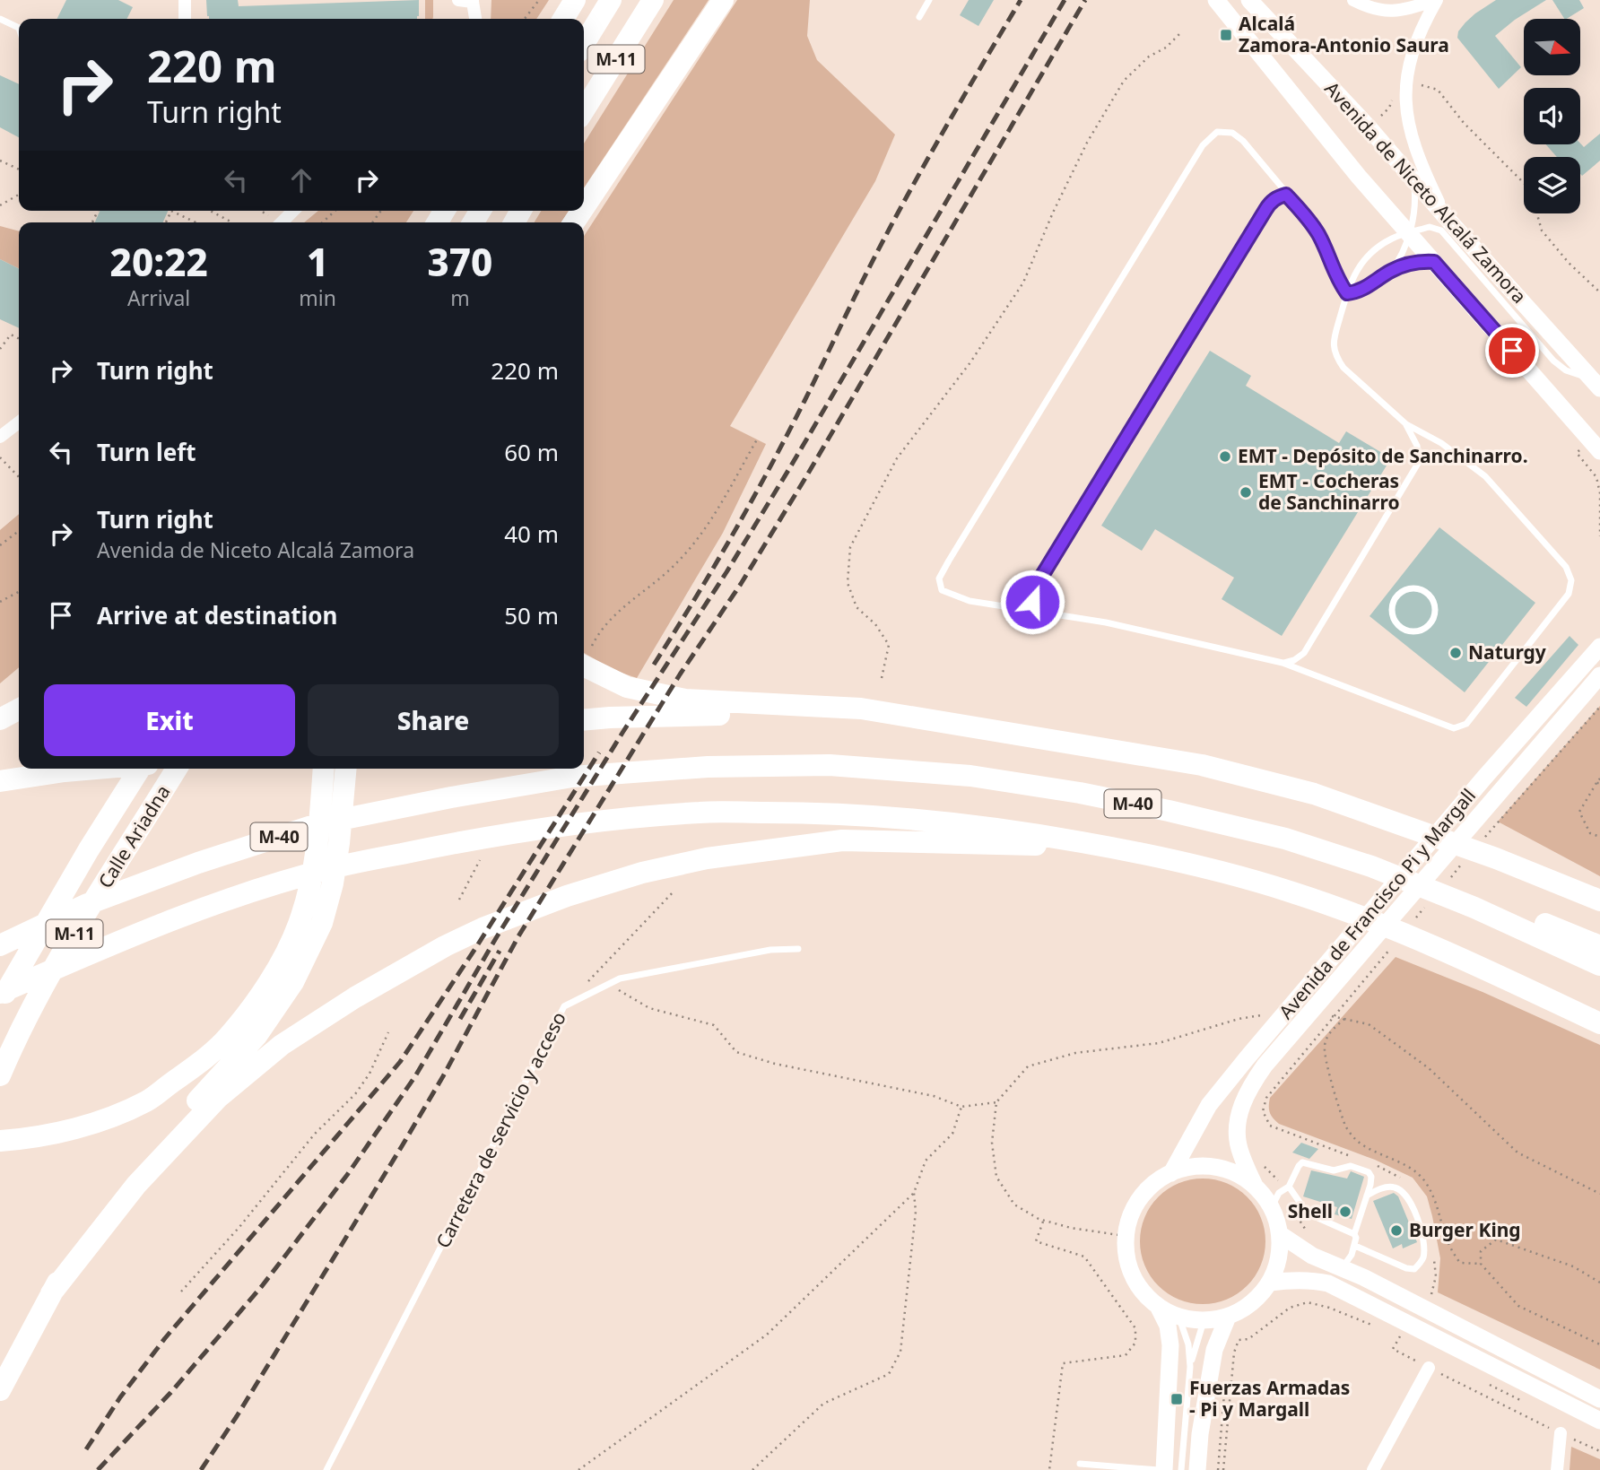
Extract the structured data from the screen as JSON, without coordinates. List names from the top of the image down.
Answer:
{
  "streets": {
    "highway": ["M-11", "M-40", "Calle Ariadna"],
    "street": ["Avenida de Niceto Alcalá Zamora", "Avenida de Francisco Pi y Margall"],
    "lane": ["Carretera de servicio y acceso"]
  },
  "places": {
    "transit": ["Alcalá Zamora-Antonio Saura", "Fuerzas Armadas - Pi y Margall"],
    "other": [
      "EMT - Depósito de Sanchinarro.",
      "EMT - Cocheras de Sanchinarro",
      "Naturgy",
      "Shell",
      "Burger King"
    ]
  },
  "north": "right",
  "page": {
    "turn": ["220 m", "Turn right"],
    "eta": [
      "20:22",
      "Arrival",
      "1",
      "min",
      "370",
      "m"
    ],
    "list": [
      {
        "name": "Turn right",
        "value": "220 m"
      },
      {
        "name": "Turn left",
        "value": "60 m"
      },
      {
        "name": "Turn right",
        "note": "Avenida de Niceto Alcalá Zamora",
        "value": "40 m"
      },
      {
        "name": "Arrive at destination",
        "value": "50 m"
      }
    ],
    "buttons": ["Exit", "Share"]
  }
}
